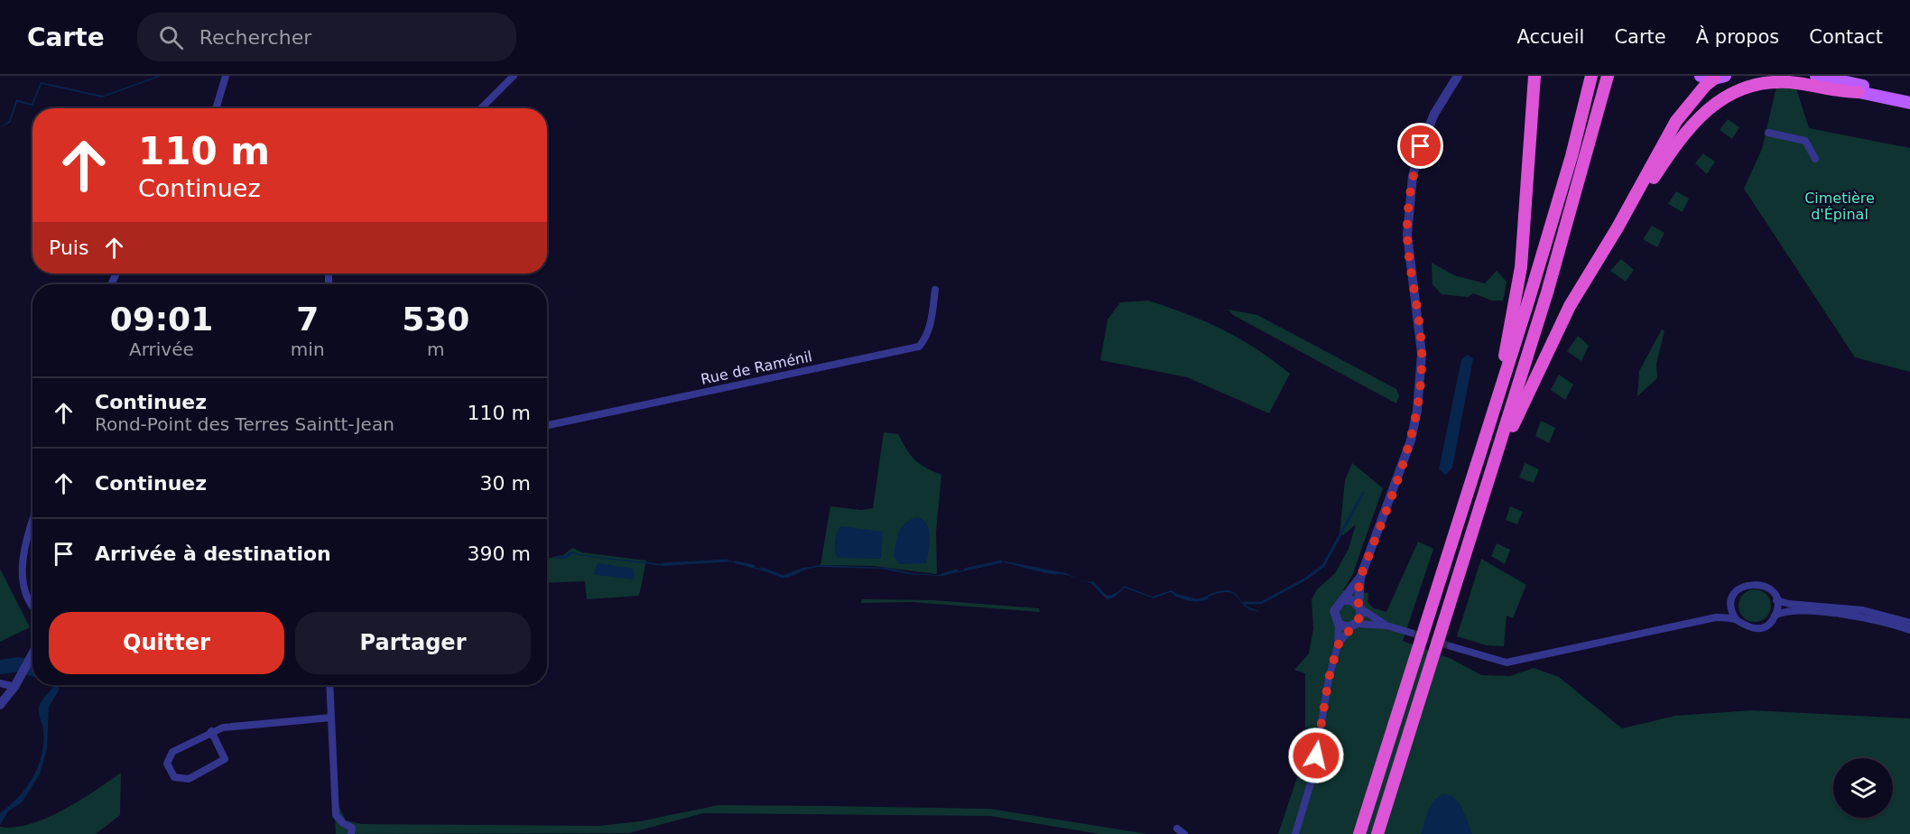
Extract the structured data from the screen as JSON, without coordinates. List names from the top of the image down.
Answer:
{
  "streets": {
    "street": ["Rue de Raménil"]
  },
  "parks": ["Cimetière d'Épinal"],
  "page": {
    "header": "Carte",
    "search": "Rechercher",
    "nav": [
      "Accueil",
      "Carte",
      "À propos",
      "Contact"
    ],
    "turn": ["110 m", "Continuez"],
    "then": "Puis",
    "eta": [
      "09:01",
      "Arrivée",
      "7",
      "min",
      "530",
      "m"
    ],
    "list": [
      {
        "name": "Continuez",
        "note": "Rond-Point des Terres Saintt-Jean",
        "value": "110 m"
      },
      {
        "name": "Continuez",
        "value": "30 m"
      },
      {
        "name": "Arrivée à destination",
        "value": "390 m"
      }
    ],
    "buttons": ["Quitter", "Partager"]
  }
}
